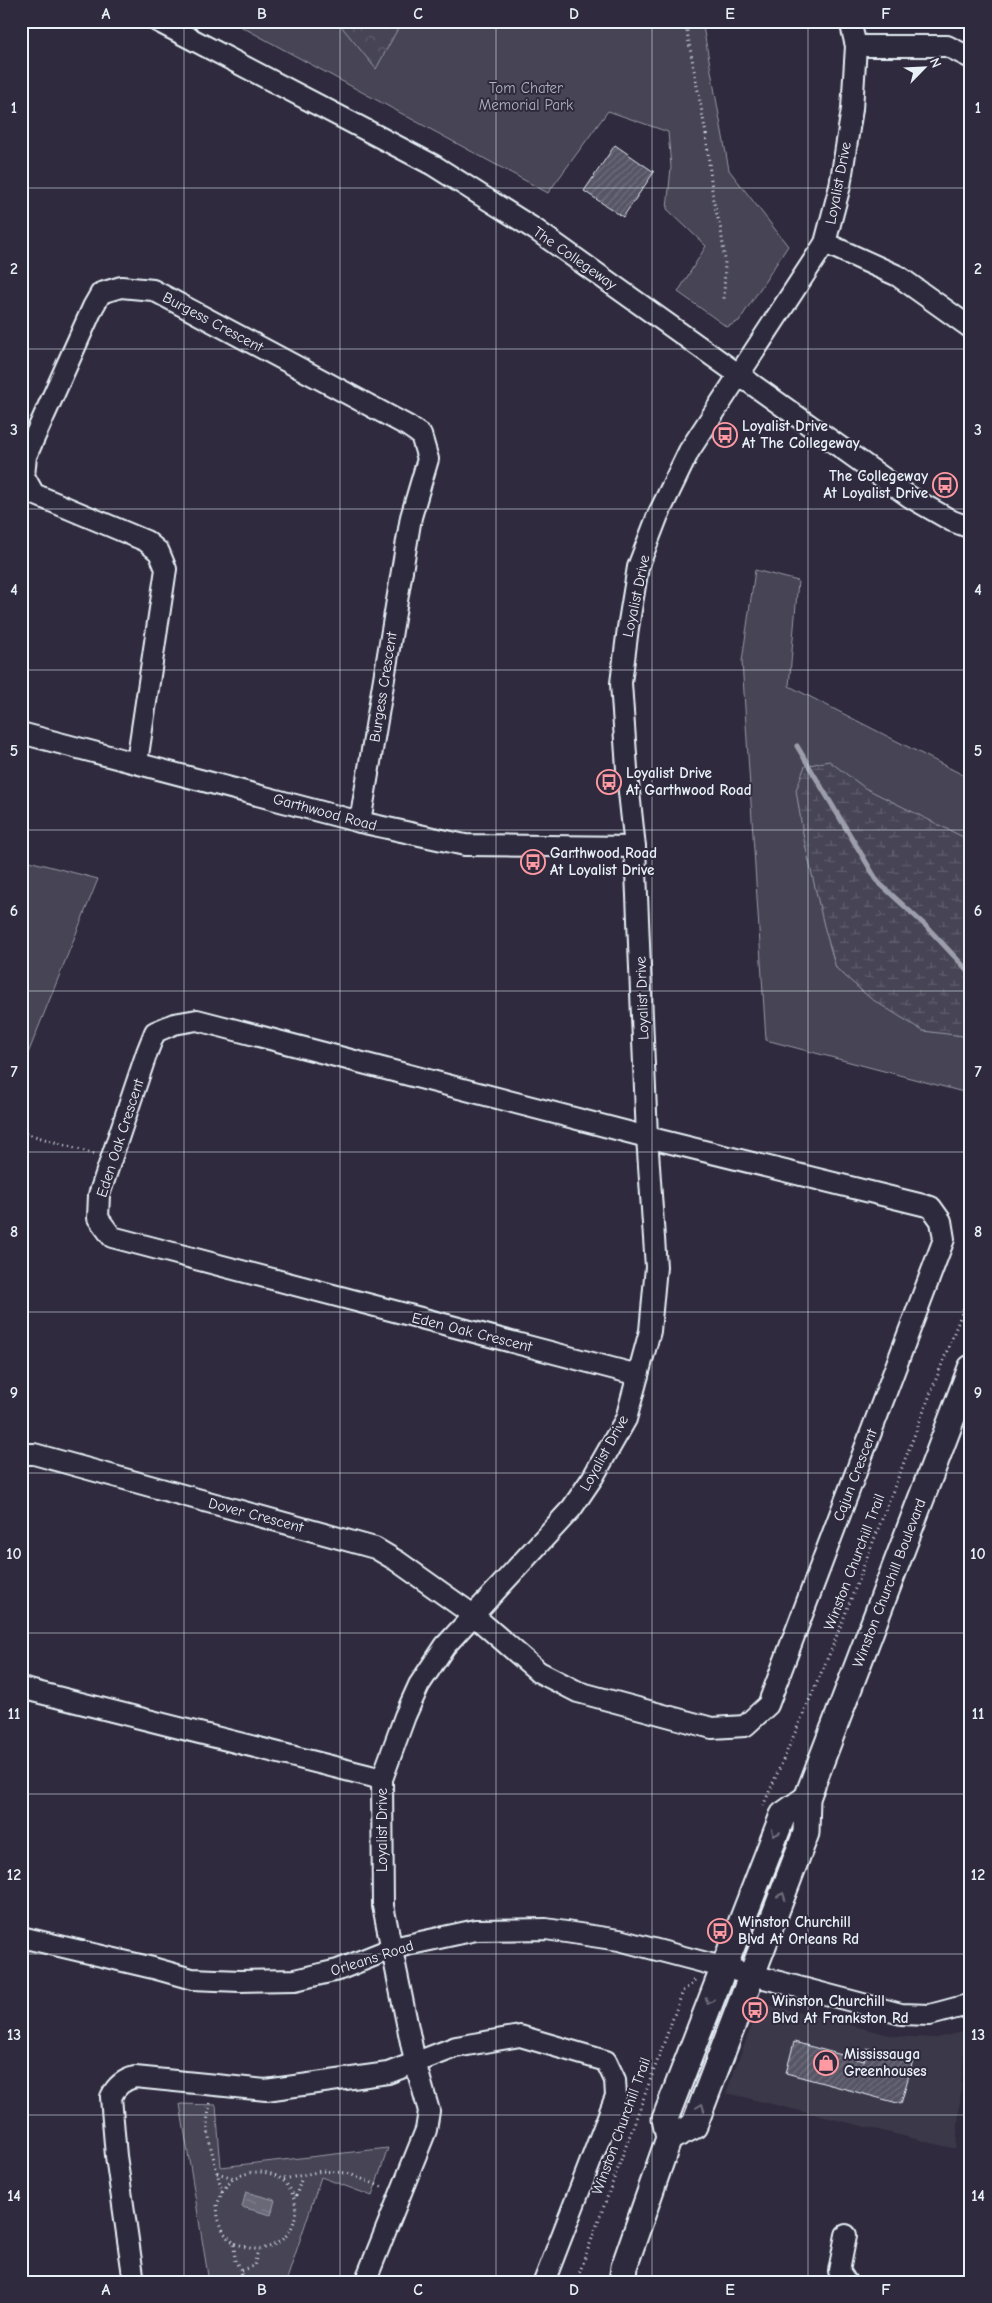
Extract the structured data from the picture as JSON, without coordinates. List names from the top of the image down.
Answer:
{
  "streets": {
    "main road": ["Winston Churchill Boulevard"],
    "street": [
      "Loyalist Drive",
      "The Collegeway",
      "Burgess Crescent",
      "Garthwood Road",
      "Eden Oak Crescent",
      "Cajun Crescent",
      "Dover Crescent",
      "Orleans Road"
    ],
    "path": ["Winston Churchill Trail"]
  },
  "crossings": [
    ["Loyalist Drive", "The Collegeway"],
    ["Loyalist Drive", "Garthwood Road"],
    ["Loyalist Drive", "Eden Oak Crescent"],
    ["Loyalist Drive", "Cajun Crescent"],
    ["Loyalist Drive", "Dover Crescent"],
    ["Loyalist Drive", "Orleans Road"],
    ["Burgess Crescent", "Garthwood Road"],
    ["Eden Oak Crescent", "Cajun Crescent"],
    ["Cajun Crescent", "Dover Crescent"],
    ["Winston Churchill Boulevard", "Orleans Road"]
  ],
  "parks": ["Tom Chater Memorial Park"],
  "places": {
    "bus stop": [
      "Loyalist Drive At The Collegeway",
      "The Collegeway At Loyalist Drive",
      "Loyalist Drive At Garthwood Road",
      "Garthwood Road At Loyalist Drive",
      "Winston Churchill Blvd At Orleans Rd",
      "Winston Churchill Blvd At Frankston Rd"
    ],
    "shop": ["Mississauga Greenhouses"]
  },
  "north": "top right",
  "grid": {
    "columns": [
      "A",
      "B",
      "C",
      "D",
      "E",
      "F"
    ],
    "rows": [
      "1",
      "2",
      "3",
      "4",
      "5",
      "6",
      "7",
      "8",
      "9",
      "10",
      "11",
      "12",
      "13",
      "14"
    ]
  }
}
